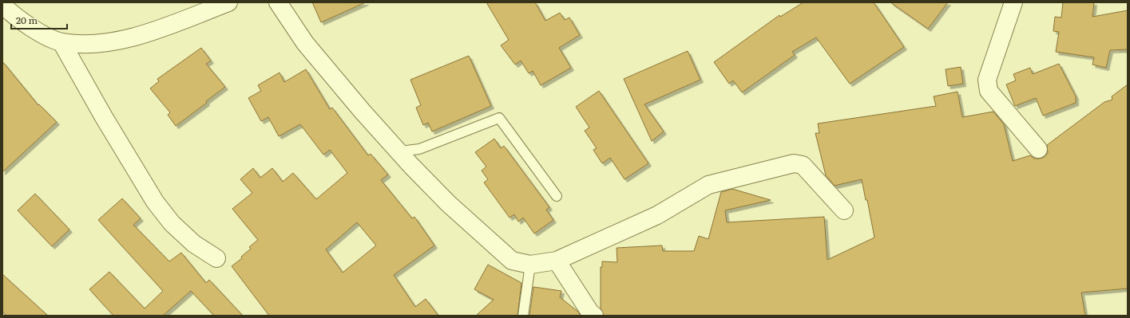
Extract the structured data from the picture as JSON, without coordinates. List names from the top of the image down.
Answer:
{
  "scale_bar": "20 m"
}
